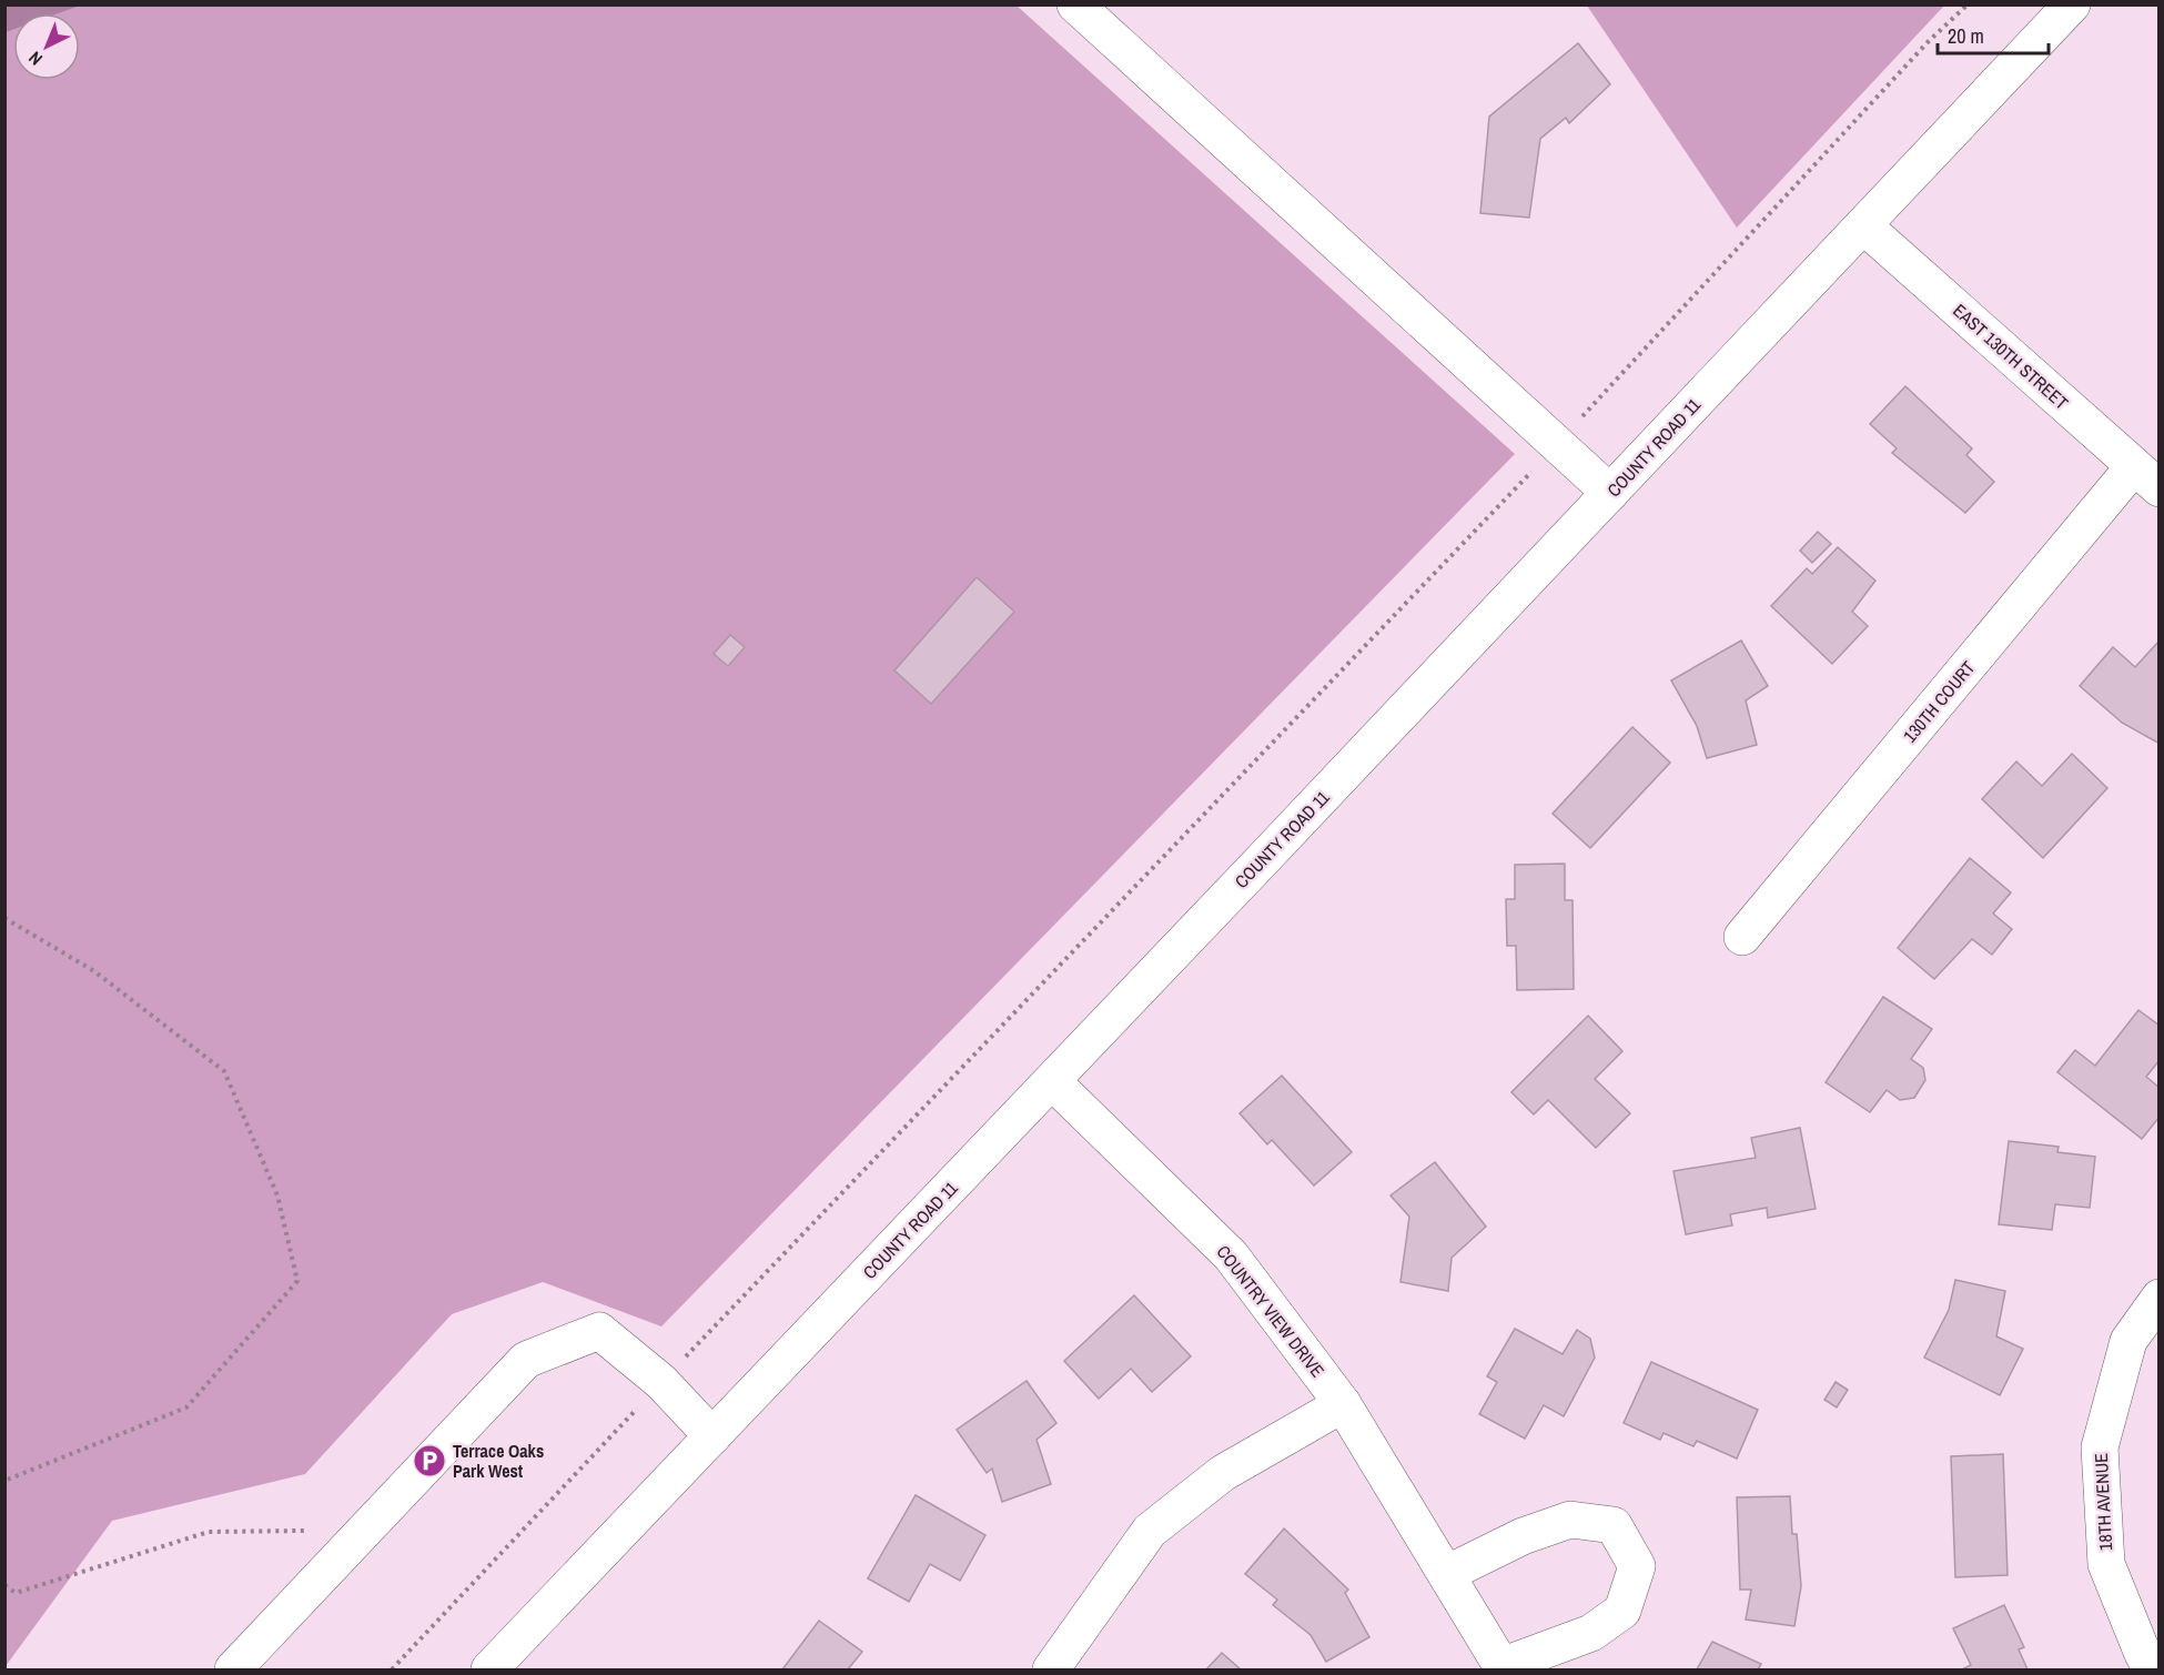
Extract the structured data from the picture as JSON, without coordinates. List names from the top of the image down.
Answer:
{
  "streets": {
    "street": [
      "EAST 130TH STREET",
      "COUNTY ROAD 11",
      "130TH COURT",
      "COUNTRY VIEW DRIVE",
      "18TH AVENUE"
    ]
  },
  "crossings": [
    ["EAST 130TH STREET", "COUNTY ROAD 11"],
    ["EAST 130TH STREET", "130TH COURT"],
    ["COUNTY ROAD 11", "COUNTRY VIEW DRIVE"]
  ],
  "places": {
    "parking": ["Terrace Oaks Park West"]
  },
  "scale_bar": "20 m",
  "north": "bottom left"
}
